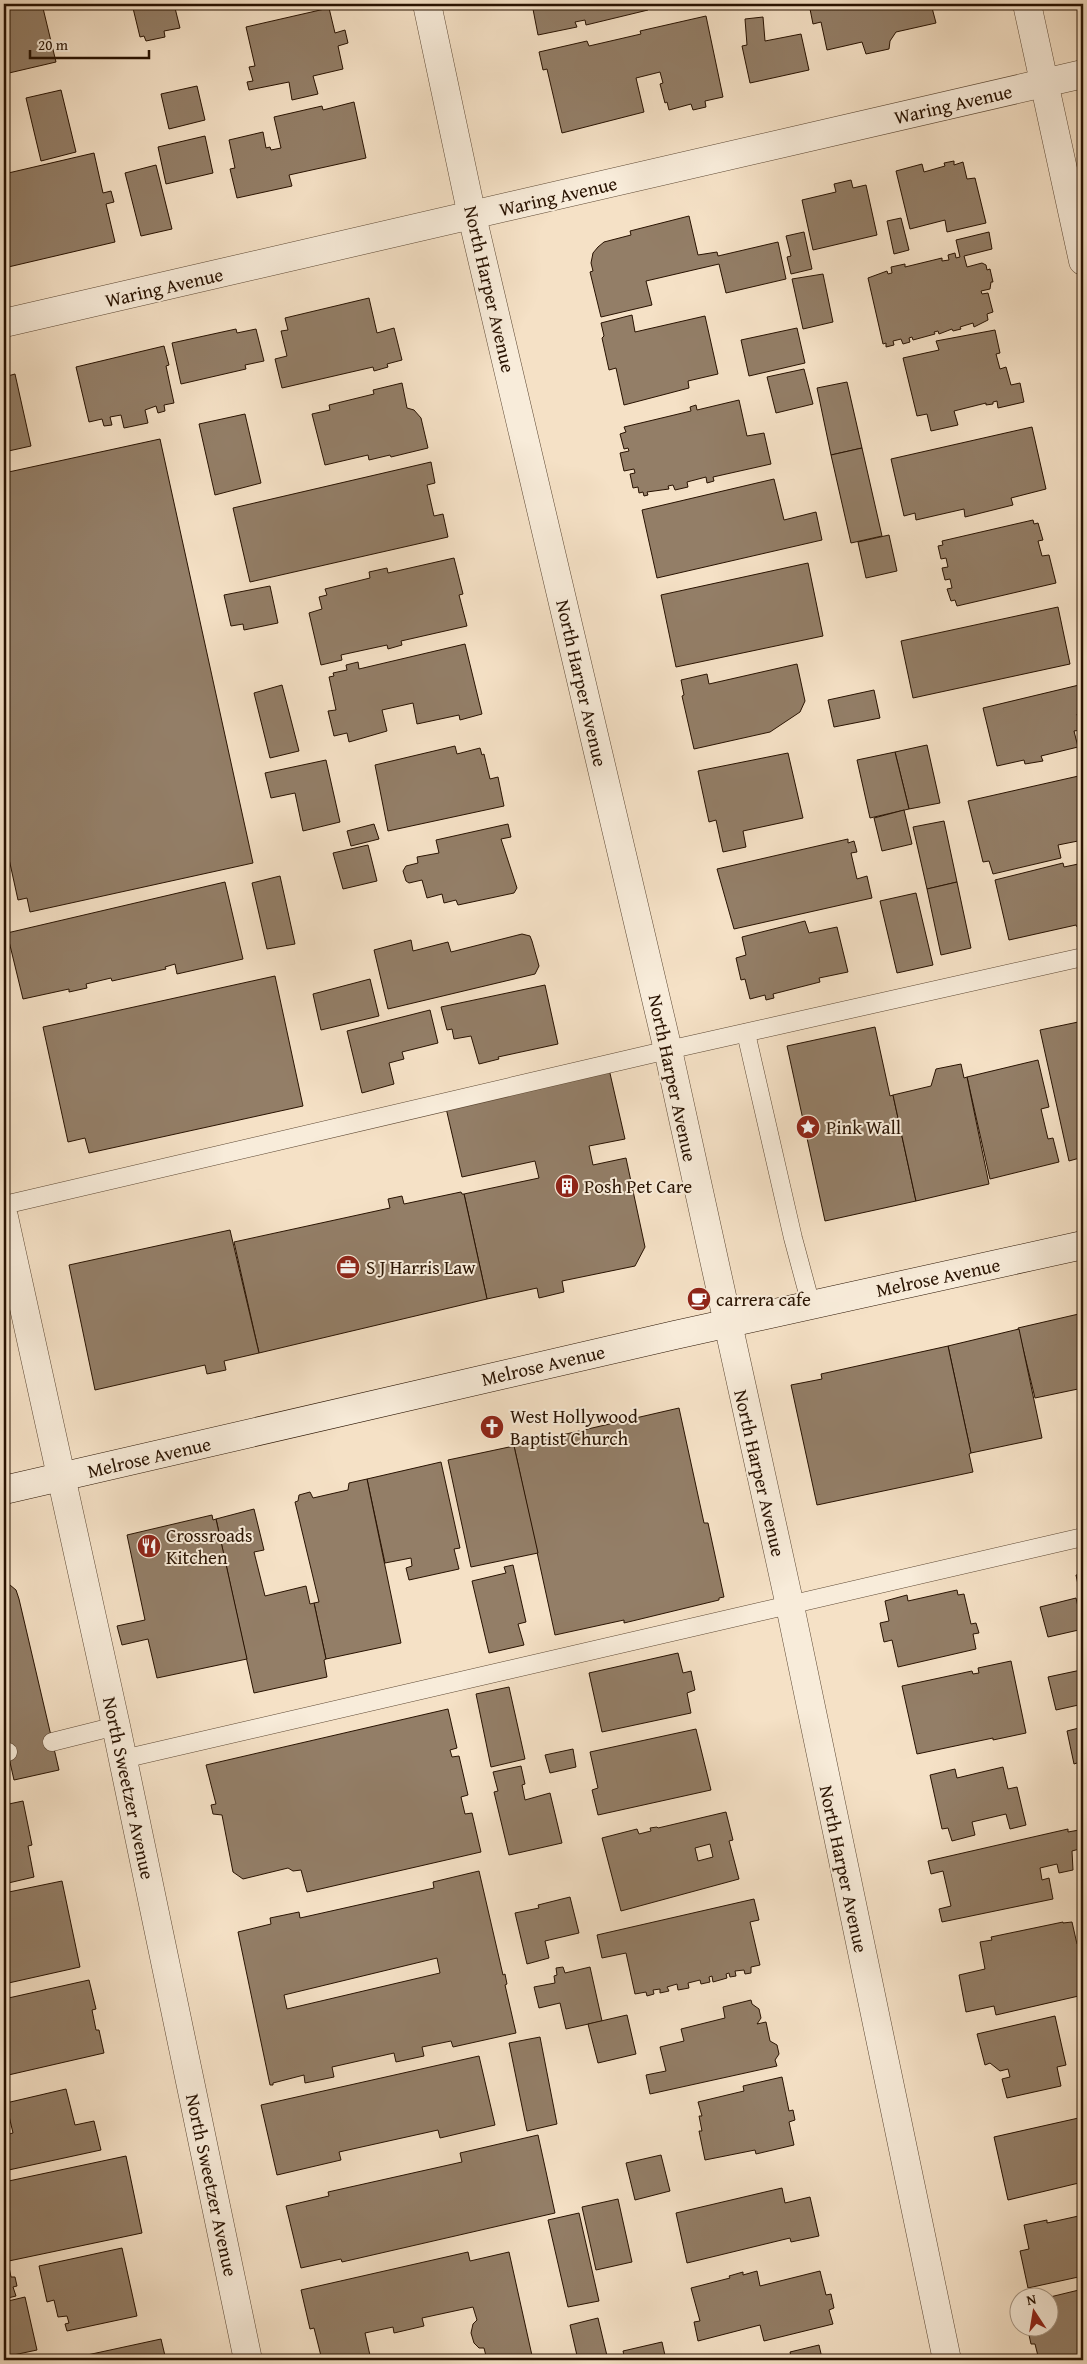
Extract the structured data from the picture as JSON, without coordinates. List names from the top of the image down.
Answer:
{
  "streets": {
    "street": [
      "Waring Avenue",
      "North Harper Avenue",
      "Melrose Avenue",
      "North Sweetzer Avenue"
    ]
  },
  "crossings": [
    ["Waring Avenue", "North Harper Avenue"],
    ["North Harper Avenue", "Melrose Avenue"],
    ["Melrose Avenue", "North Sweetzer Avenue"]
  ],
  "places": {
    "place": ["Pink Wall"],
    "building": ["Posh Pet Care"],
    "office": ["S J Harris Law"],
    "cafe": ["carrera cafe"],
    "church": ["West Hollywood Baptist Church"],
    "restaurant": ["Crossroads Kitchen"]
  },
  "scale_bar": "20 m",
  "north": "top"
}
